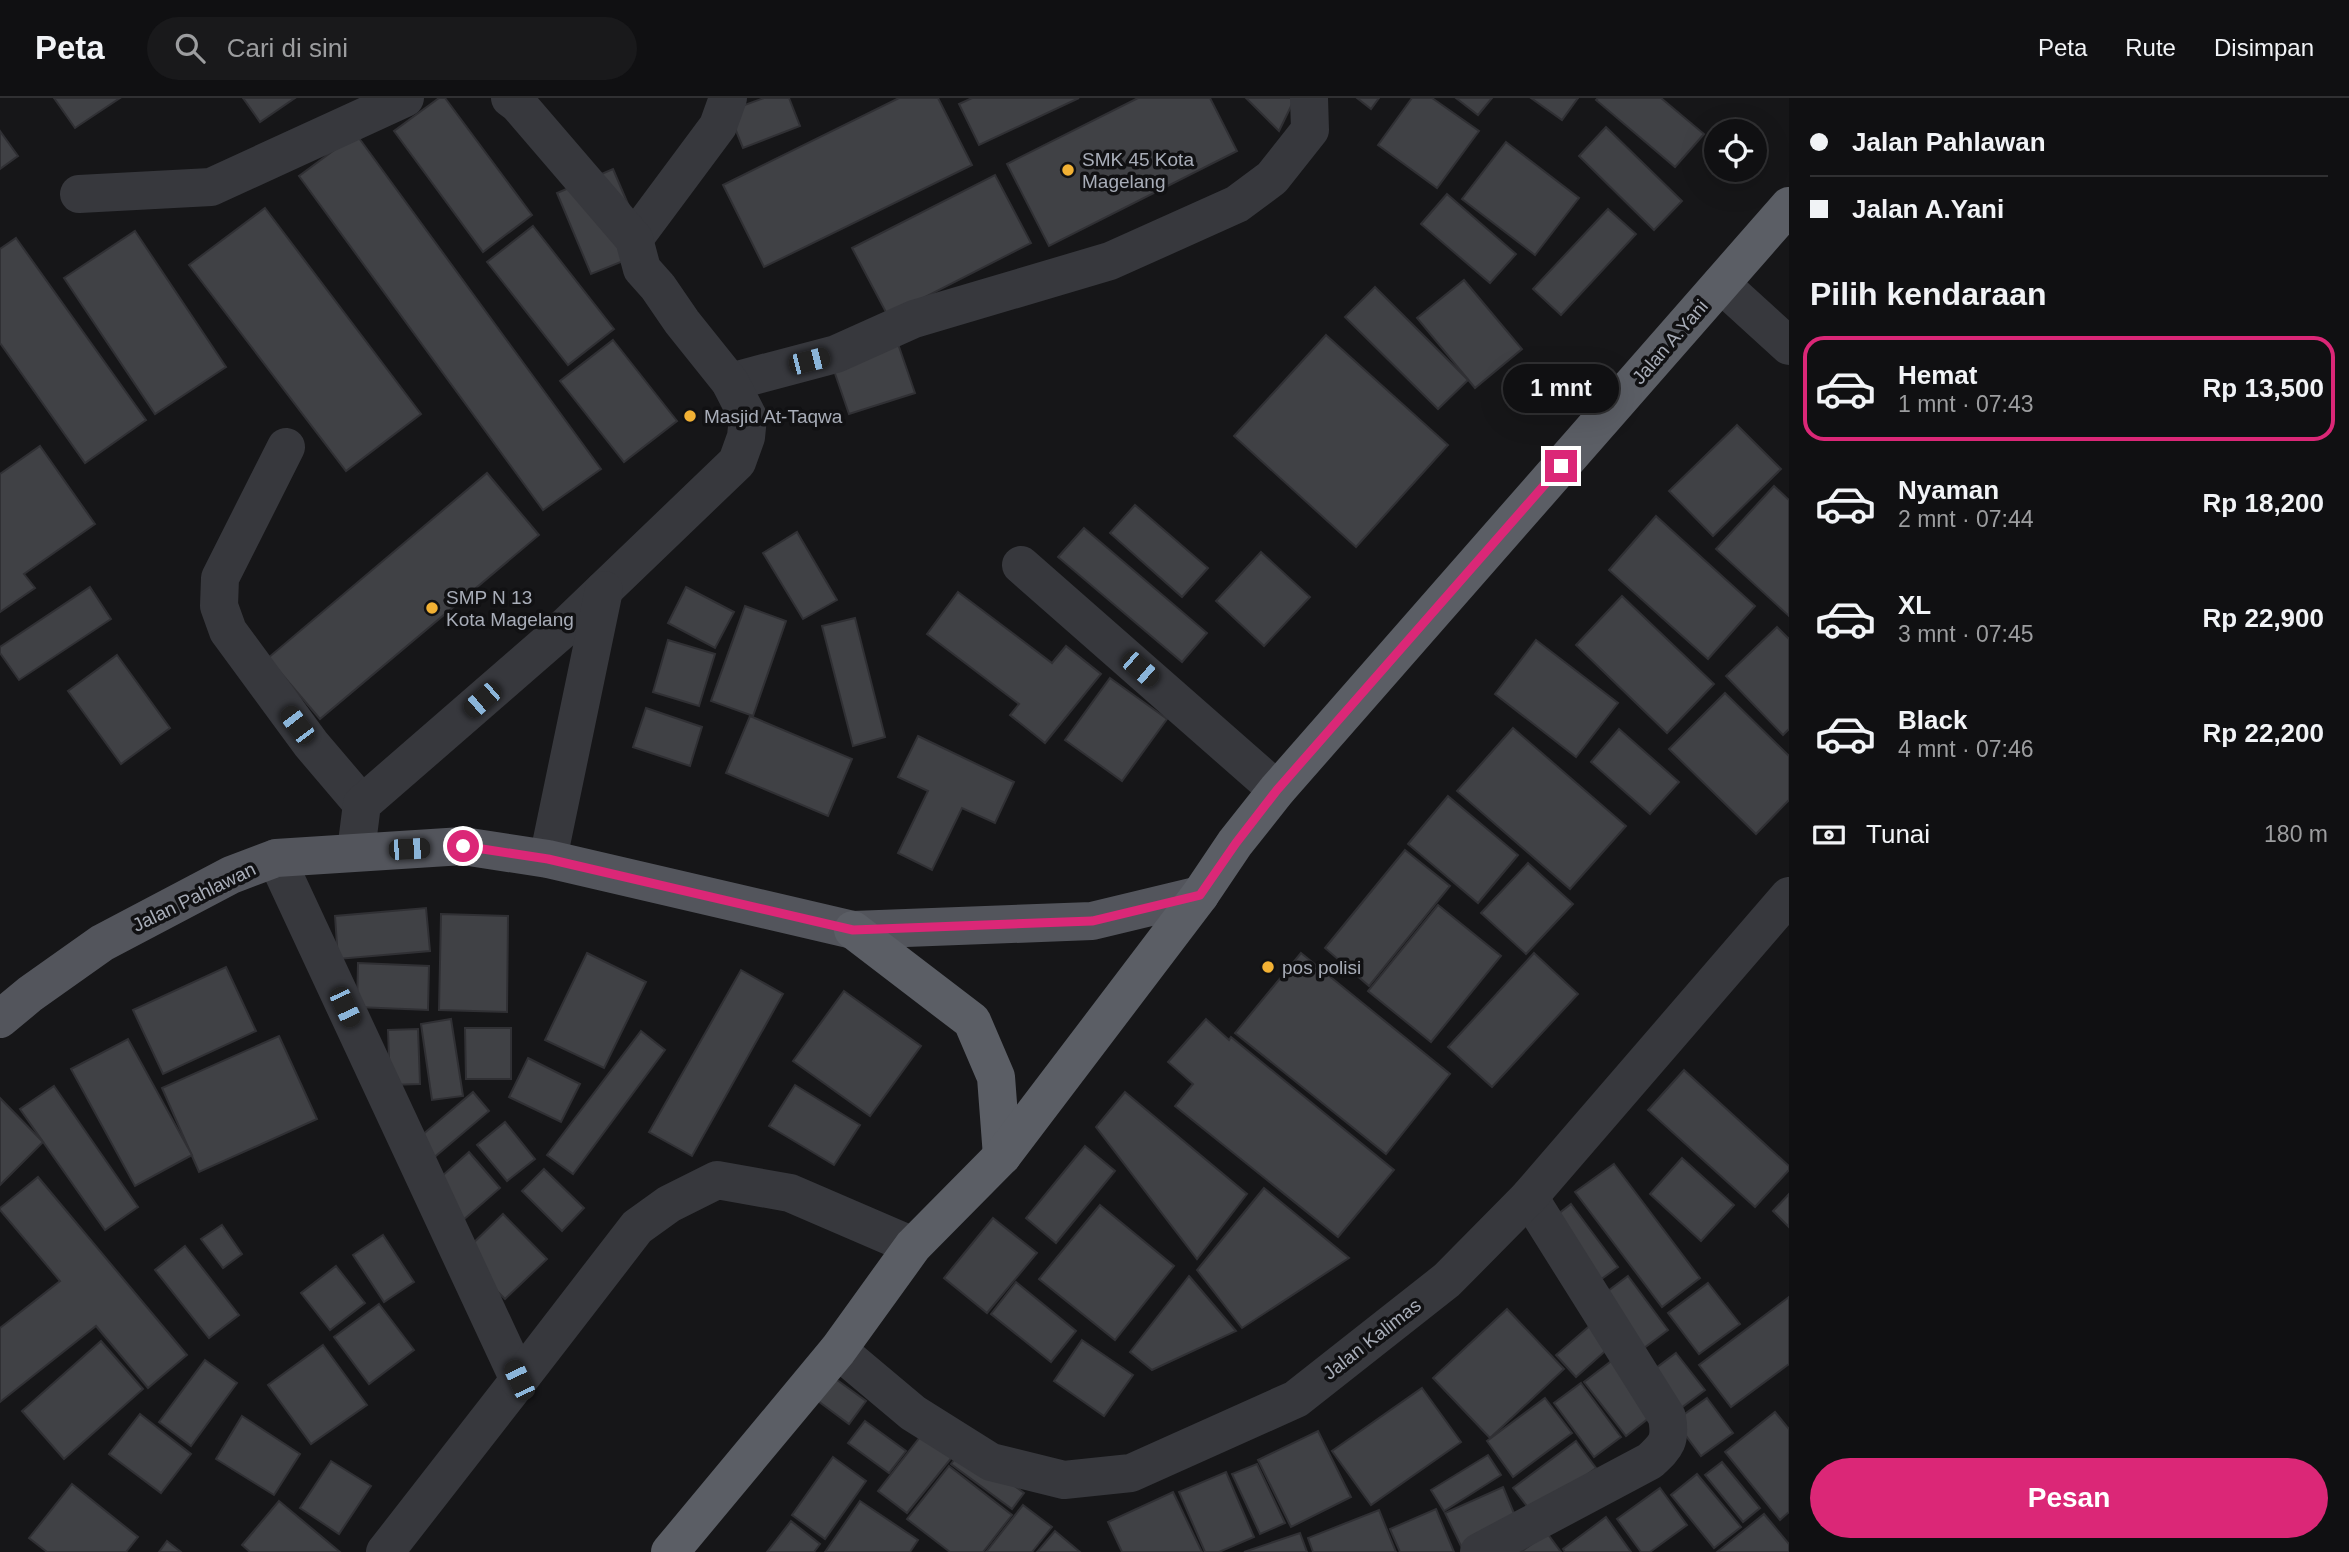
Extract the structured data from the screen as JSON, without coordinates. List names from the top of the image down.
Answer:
{
  "streets": {
    "highway": ["Jalan A.Yani"],
    "main road": ["Jalan Pahlawan"],
    "street": ["Jalan Kalimas"]
  },
  "crossings": [
    ["Jalan A.Yani", "Jalan Pahlawan"],
    ["Jalan A.Yani", "Jalan Kalimas"]
  ],
  "places": [
    "SMK 45 Kota Magelang",
    "Masjid At-Taqwa",
    "SMP N 13 Kota Magelang",
    "pos polisi"
  ],
  "page": {
    "header": "Peta",
    "search": "Cari di sini",
    "nav": ["Peta", "Rute", "Disimpan"],
    "banner": ["Jalan Pahlawan", "Jalan A.Yani"],
    "heading": "Pilih kendaraan",
    "list": [
      {
        "name": "Hemat",
        "note": "1 mnt · 07:43",
        "value": "Rp 13,500"
      },
      {
        "name": "Nyaman",
        "note": "2 mnt · 07:44",
        "value": "Rp 18,200"
      },
      {
        "name": "XL",
        "note": "3 mnt · 07:45",
        "value": "Rp 22,900"
      },
      {
        "name": "Black",
        "note": "4 mnt · 07:46",
        "value": "Rp 22,200"
      }
    ],
    "bubble": "1 mnt",
    "pay": ["Tunai", "180 m"],
    "buttons": "Pesan"
  }
}
